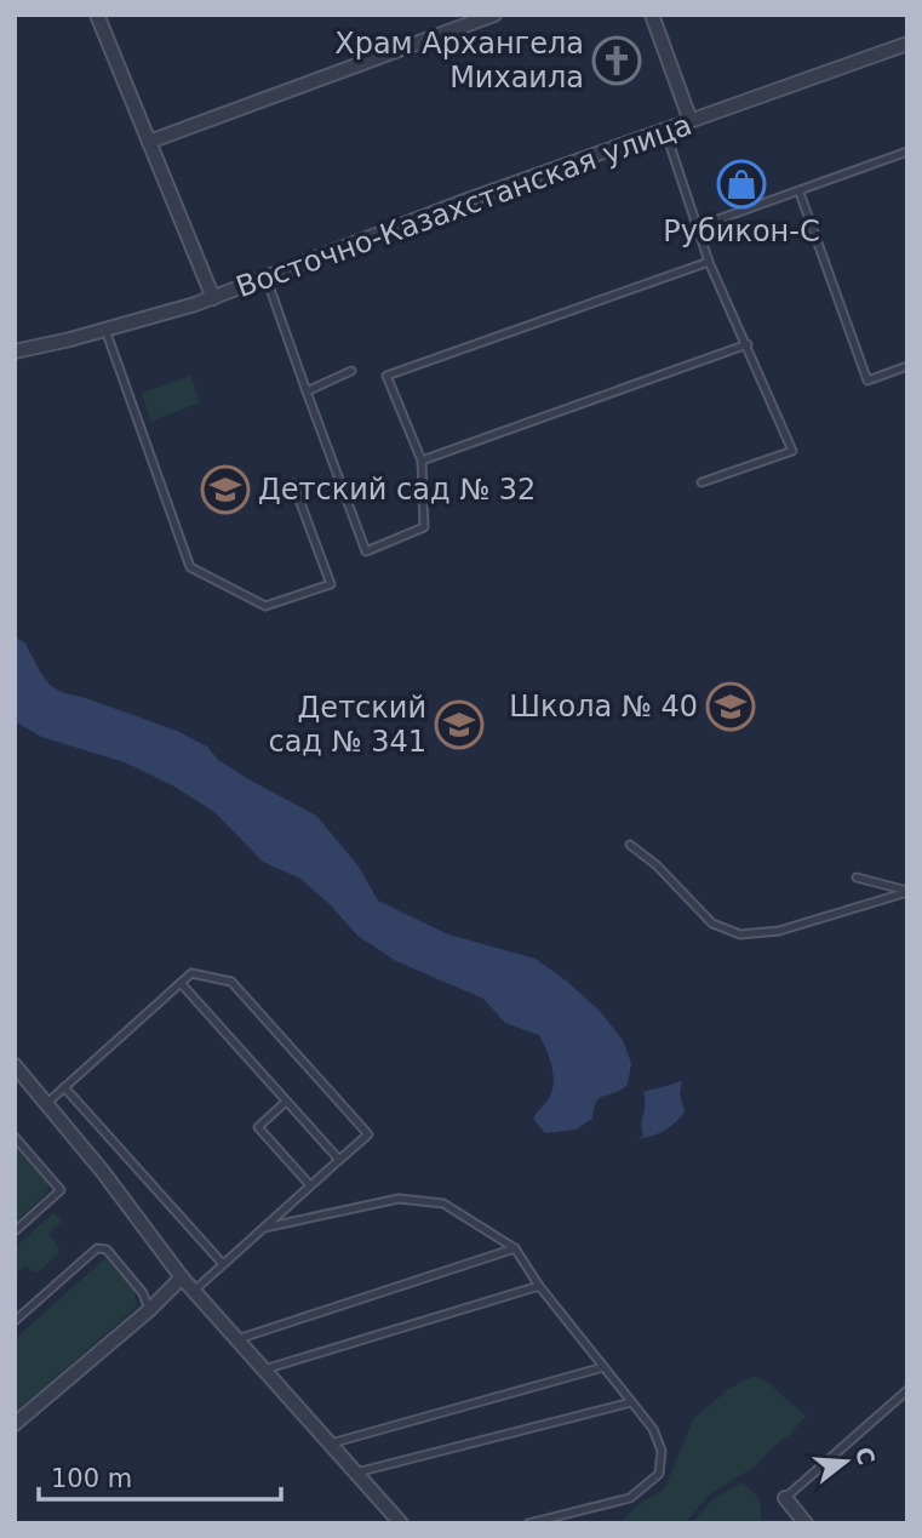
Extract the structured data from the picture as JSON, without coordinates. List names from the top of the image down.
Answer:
{
  "streets": {
    "street": ["Восточно-Казахстанская улица"]
  },
  "places": {
    "church": ["Храм Архангела Михаила"],
    "shop": ["Рубикон-С"],
    "school or university": ["Детский сад № 32", "Школа № 40", "Детский сад № 341"]
  },
  "scale_bar": "100 m",
  "north": "right"
}
